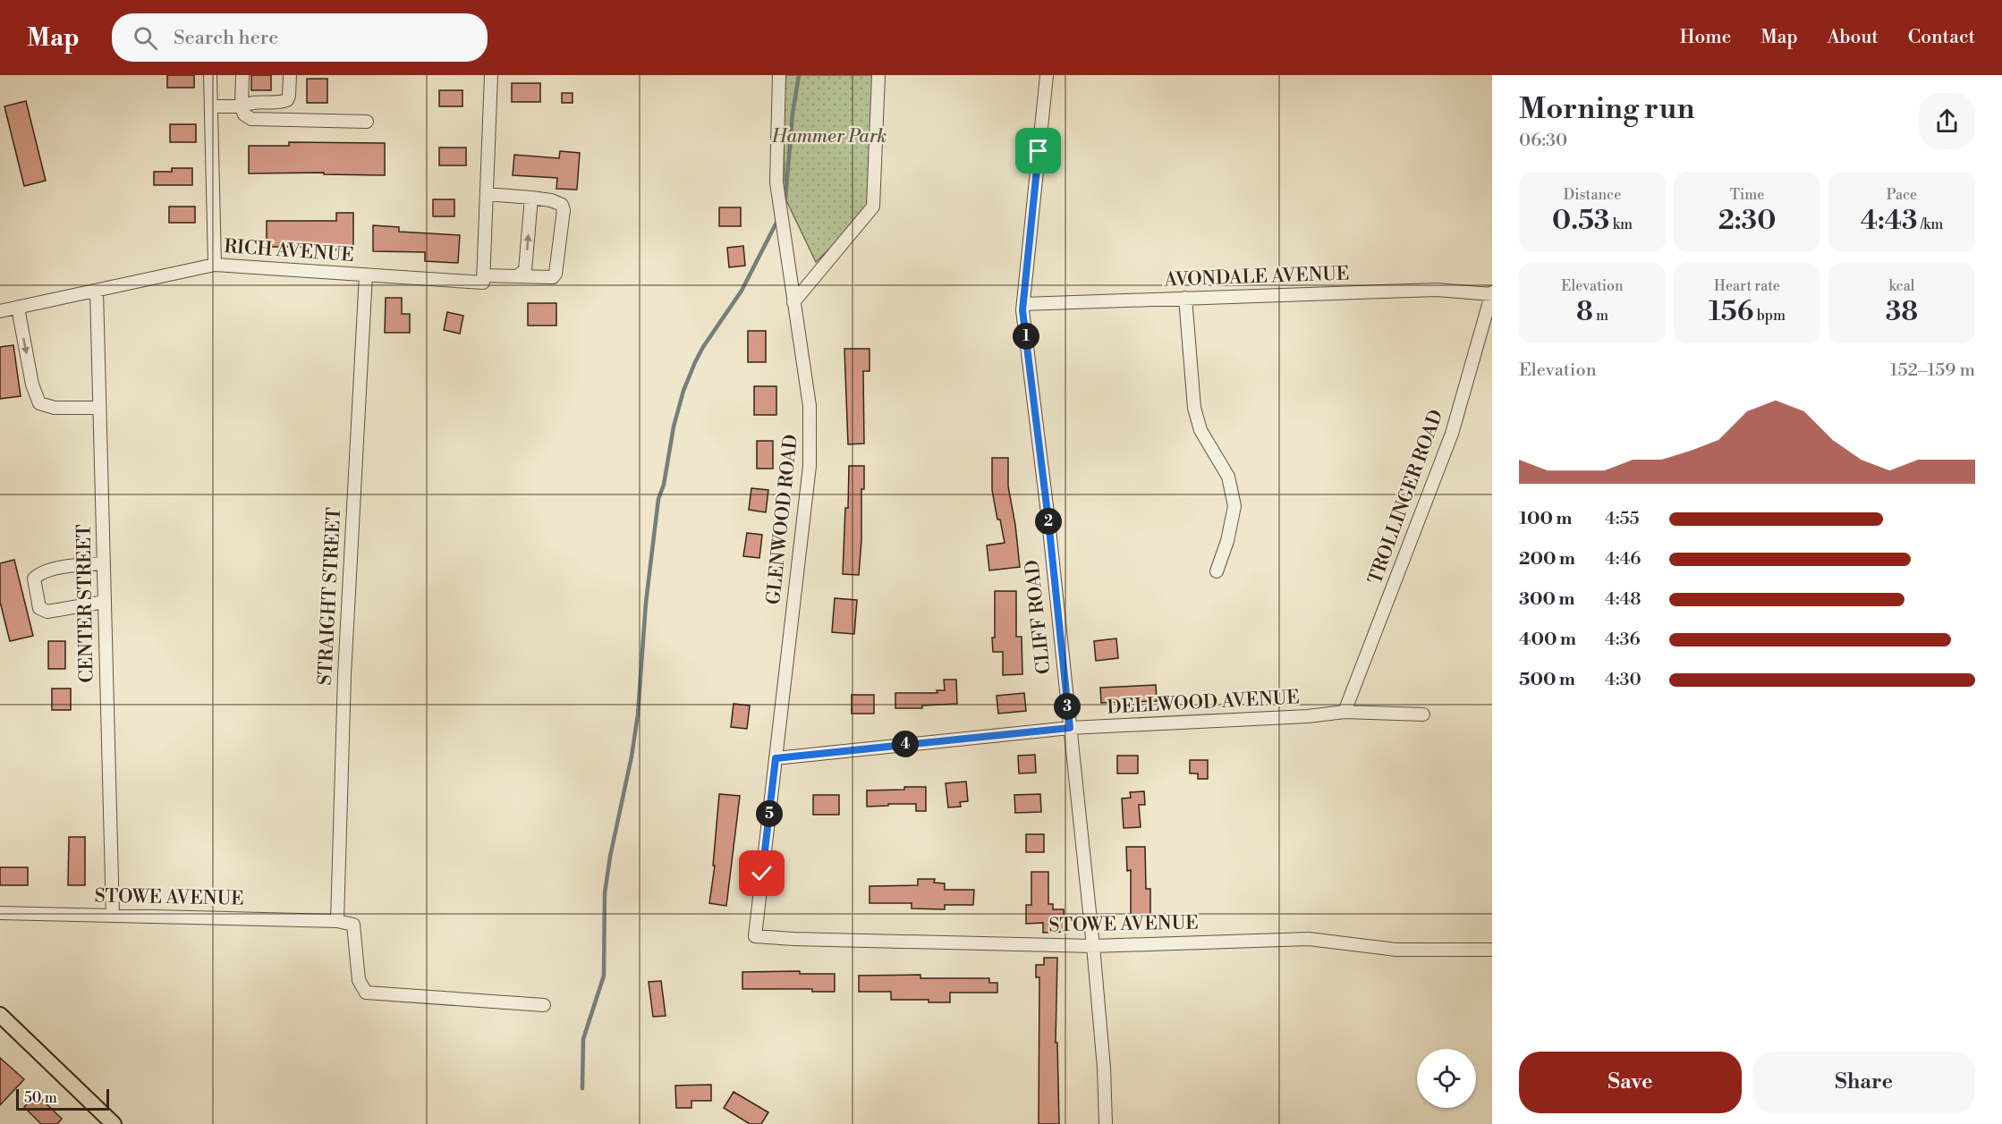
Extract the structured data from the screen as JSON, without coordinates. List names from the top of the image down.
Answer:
{
  "streets": {
    "street": [
      "RICH AVENUE",
      "AVONDALE AVENUE",
      "TROLLINGER ROAD",
      "GLENWOOD ROAD",
      "STRAIGHT STREET",
      "CENTER STREET",
      "CLIFF ROAD",
      "DELLWOOD AVENUE",
      "STOWE AVENUE"
    ]
  },
  "crossings": [
    ["RICH AVENUE", "STRAIGHT STREET"],
    ["RICH AVENUE", "CENTER STREET"],
    ["AVONDALE AVENUE", "TROLLINGER ROAD"],
    ["AVONDALE AVENUE", "CLIFF ROAD"],
    ["TROLLINGER ROAD", "DELLWOOD AVENUE"],
    ["GLENWOOD ROAD", "DELLWOOD AVENUE"],
    ["GLENWOOD ROAD", "STOWE AVENUE"],
    ["STRAIGHT STREET", "STOWE AVENUE"],
    ["CENTER STREET", "STOWE AVENUE"],
    ["CLIFF ROAD", "DELLWOOD AVENUE"],
    ["CLIFF ROAD", "STOWE AVENUE"]
  ],
  "parks": ["Hammer Park"],
  "scale_bar": "50 m",
  "page": {
    "header": "Map",
    "search": "Search here",
    "nav": [
      "Home",
      "Map",
      "About",
      "Contact"
    ],
    "heading": ["Morning run", "06:30"],
    "stats": [
      ["Distance", "0.53 km"],
      ["Time", "2:30"],
      ["Pace", "4:43 /km"],
      ["Elevation", "8 m"],
      ["Heart rate", "156 bpm"],
      ["kcal", "38"]
    ],
    "pins": [
      "1",
      "2",
      "3",
      "4",
      "5"
    ],
    "chart": ["Elevation", "152–159 m"],
    "list": [
      {
        "name": "100 m",
        "note": "4:55"
      },
      {
        "name": "200 m",
        "note": "4:46"
      },
      {
        "name": "300 m",
        "note": "4:48"
      },
      {
        "name": "400 m",
        "note": "4:36"
      },
      {
        "name": "500 m",
        "note": "4:30"
      }
    ],
    "buttons": ["Save", "Share"],
    "scale": "50 m"
  }
}
